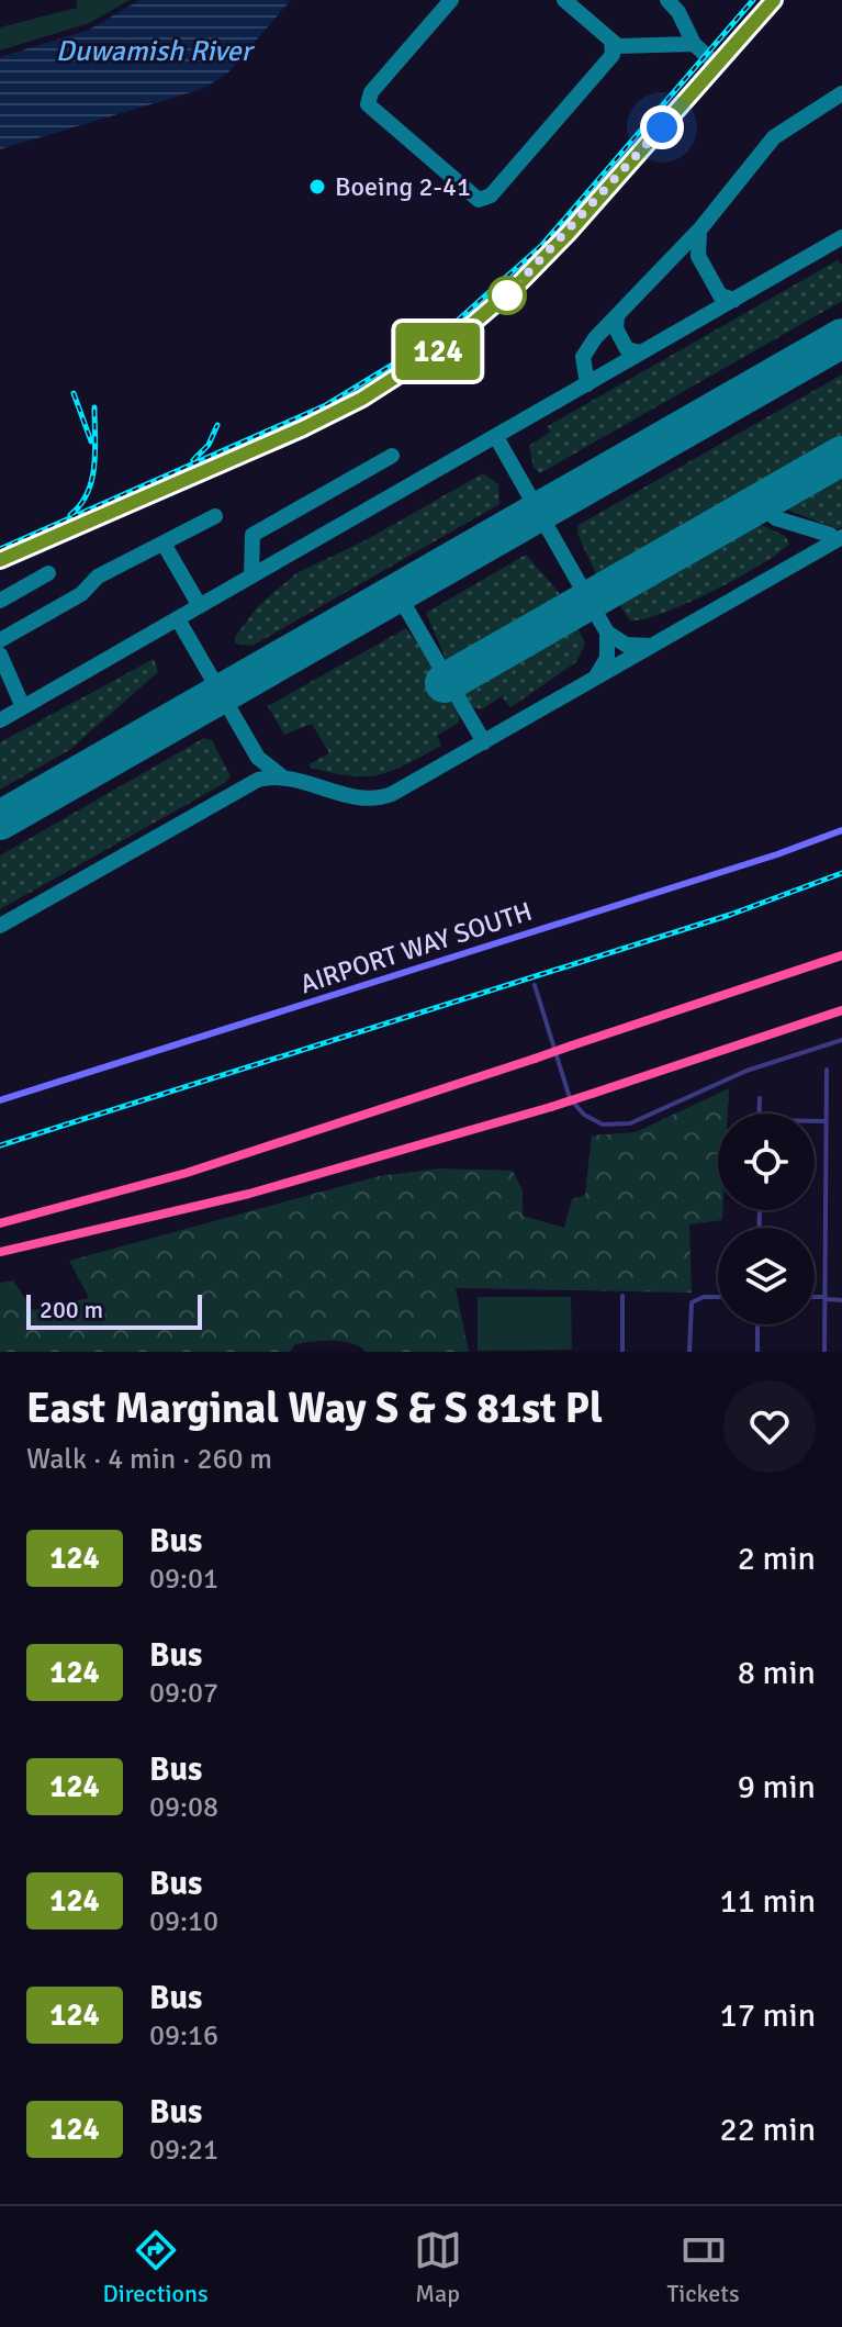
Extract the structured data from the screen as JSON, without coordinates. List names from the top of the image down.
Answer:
{
  "streets": {
    "main road": ["AIRPORT WAY SOUTH"]
  },
  "water": ["Duwamish River"],
  "places": ["Boeing 2-41"],
  "lines": ["bus line 124"],
  "scale_bar": "200 m",
  "page": {
    "on_map": "124",
    "scale": "200 m",
    "heading": ["East Marginal Way S & S 81st Pl", "Walk · 4 min · 260 m"],
    "list": [
      {
        "mark": "124",
        "name": "Bus",
        "note": "09:01",
        "value": "2 min"
      },
      {
        "mark": "124",
        "name": "Bus",
        "note": "09:07",
        "value": "8 min"
      },
      {
        "mark": "124",
        "name": "Bus",
        "note": "09:08",
        "value": "9 min"
      },
      {
        "mark": "124",
        "name": "Bus",
        "note": "09:10",
        "value": "11 min"
      },
      {
        "mark": "124",
        "name": "Bus",
        "note": "09:16",
        "value": "17 min"
      },
      {
        "mark": "124",
        "name": "Bus",
        "note": "09:21",
        "value": "22 min"
      }
    ],
    "tabs": ["Directions", "Map", "Tickets"]
  }
}
